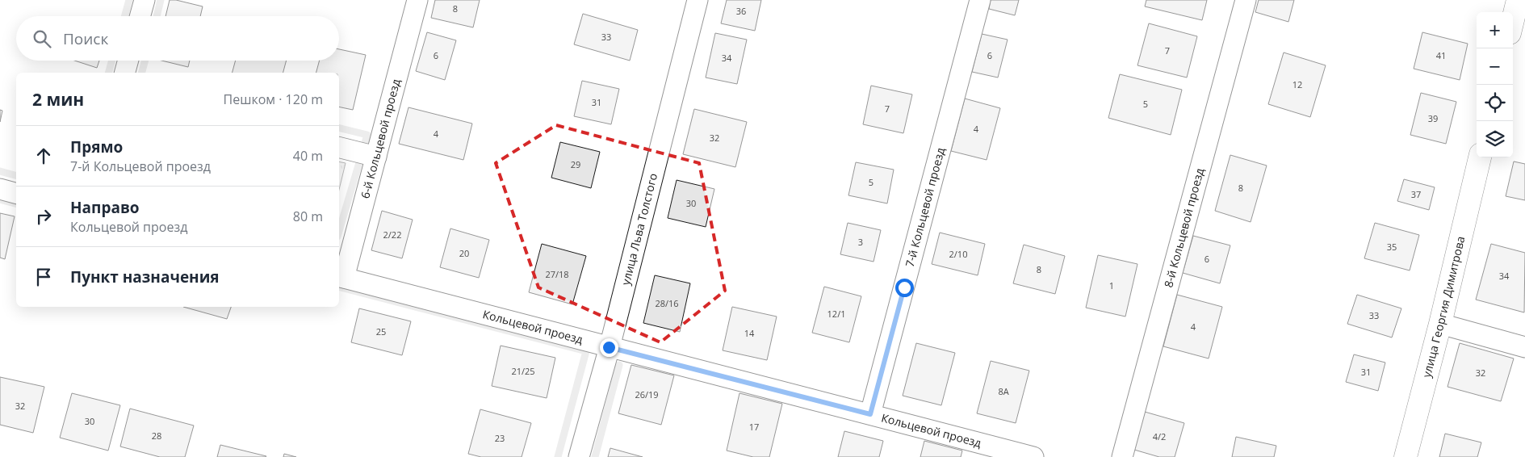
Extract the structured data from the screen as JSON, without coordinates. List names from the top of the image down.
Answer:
{
  "streets": {
    "street": [
      "6-й Кольцевой проезд",
      "7-й Кольцевой проезд",
      "улица Льва Толстого",
      "8-й Кольцевой проезд",
      "улица Георгия Димитрова",
      "Кольцевой проезд"
    ]
  },
  "crossings": [
    ["6-й Кольцевой проезд", "Кольцевой проезд"],
    ["7-й Кольцевой проезд", "Кольцевой проезд"],
    ["улица Льва Толстого", "Кольцевой проезд"]
  ],
  "house_numbers": [
    "8",
    "36",
    "33",
    "7",
    "6",
    "6",
    "41",
    "34",
    "12",
    "31",
    "5",
    "7",
    "39",
    "4",
    "4",
    "32",
    "29",
    "5",
    "8",
    "37",
    "30",
    "2/22",
    "3",
    "35",
    "20",
    "2/10",
    "6",
    "8",
    "27/18",
    "34",
    "1",
    "28/16",
    "12/1",
    "33",
    "4",
    "25",
    "14",
    "21/25",
    "31",
    "32",
    "8А",
    "26/19",
    "32",
    "30",
    "17",
    "28",
    "4/2",
    "23"
  ],
  "page": {
    "map_buttons": ["+", "−"],
    "search": "Поиск",
    "heading": ["2 мин", "Пешком · 120 m"],
    "list": [
      ["Прямо", "7-й Кольцевой проезд", "40 m"],
      ["Направо", "Кольцевой проезд", "80 m"],
      "Пункт назначения"
    ]
  }
}
